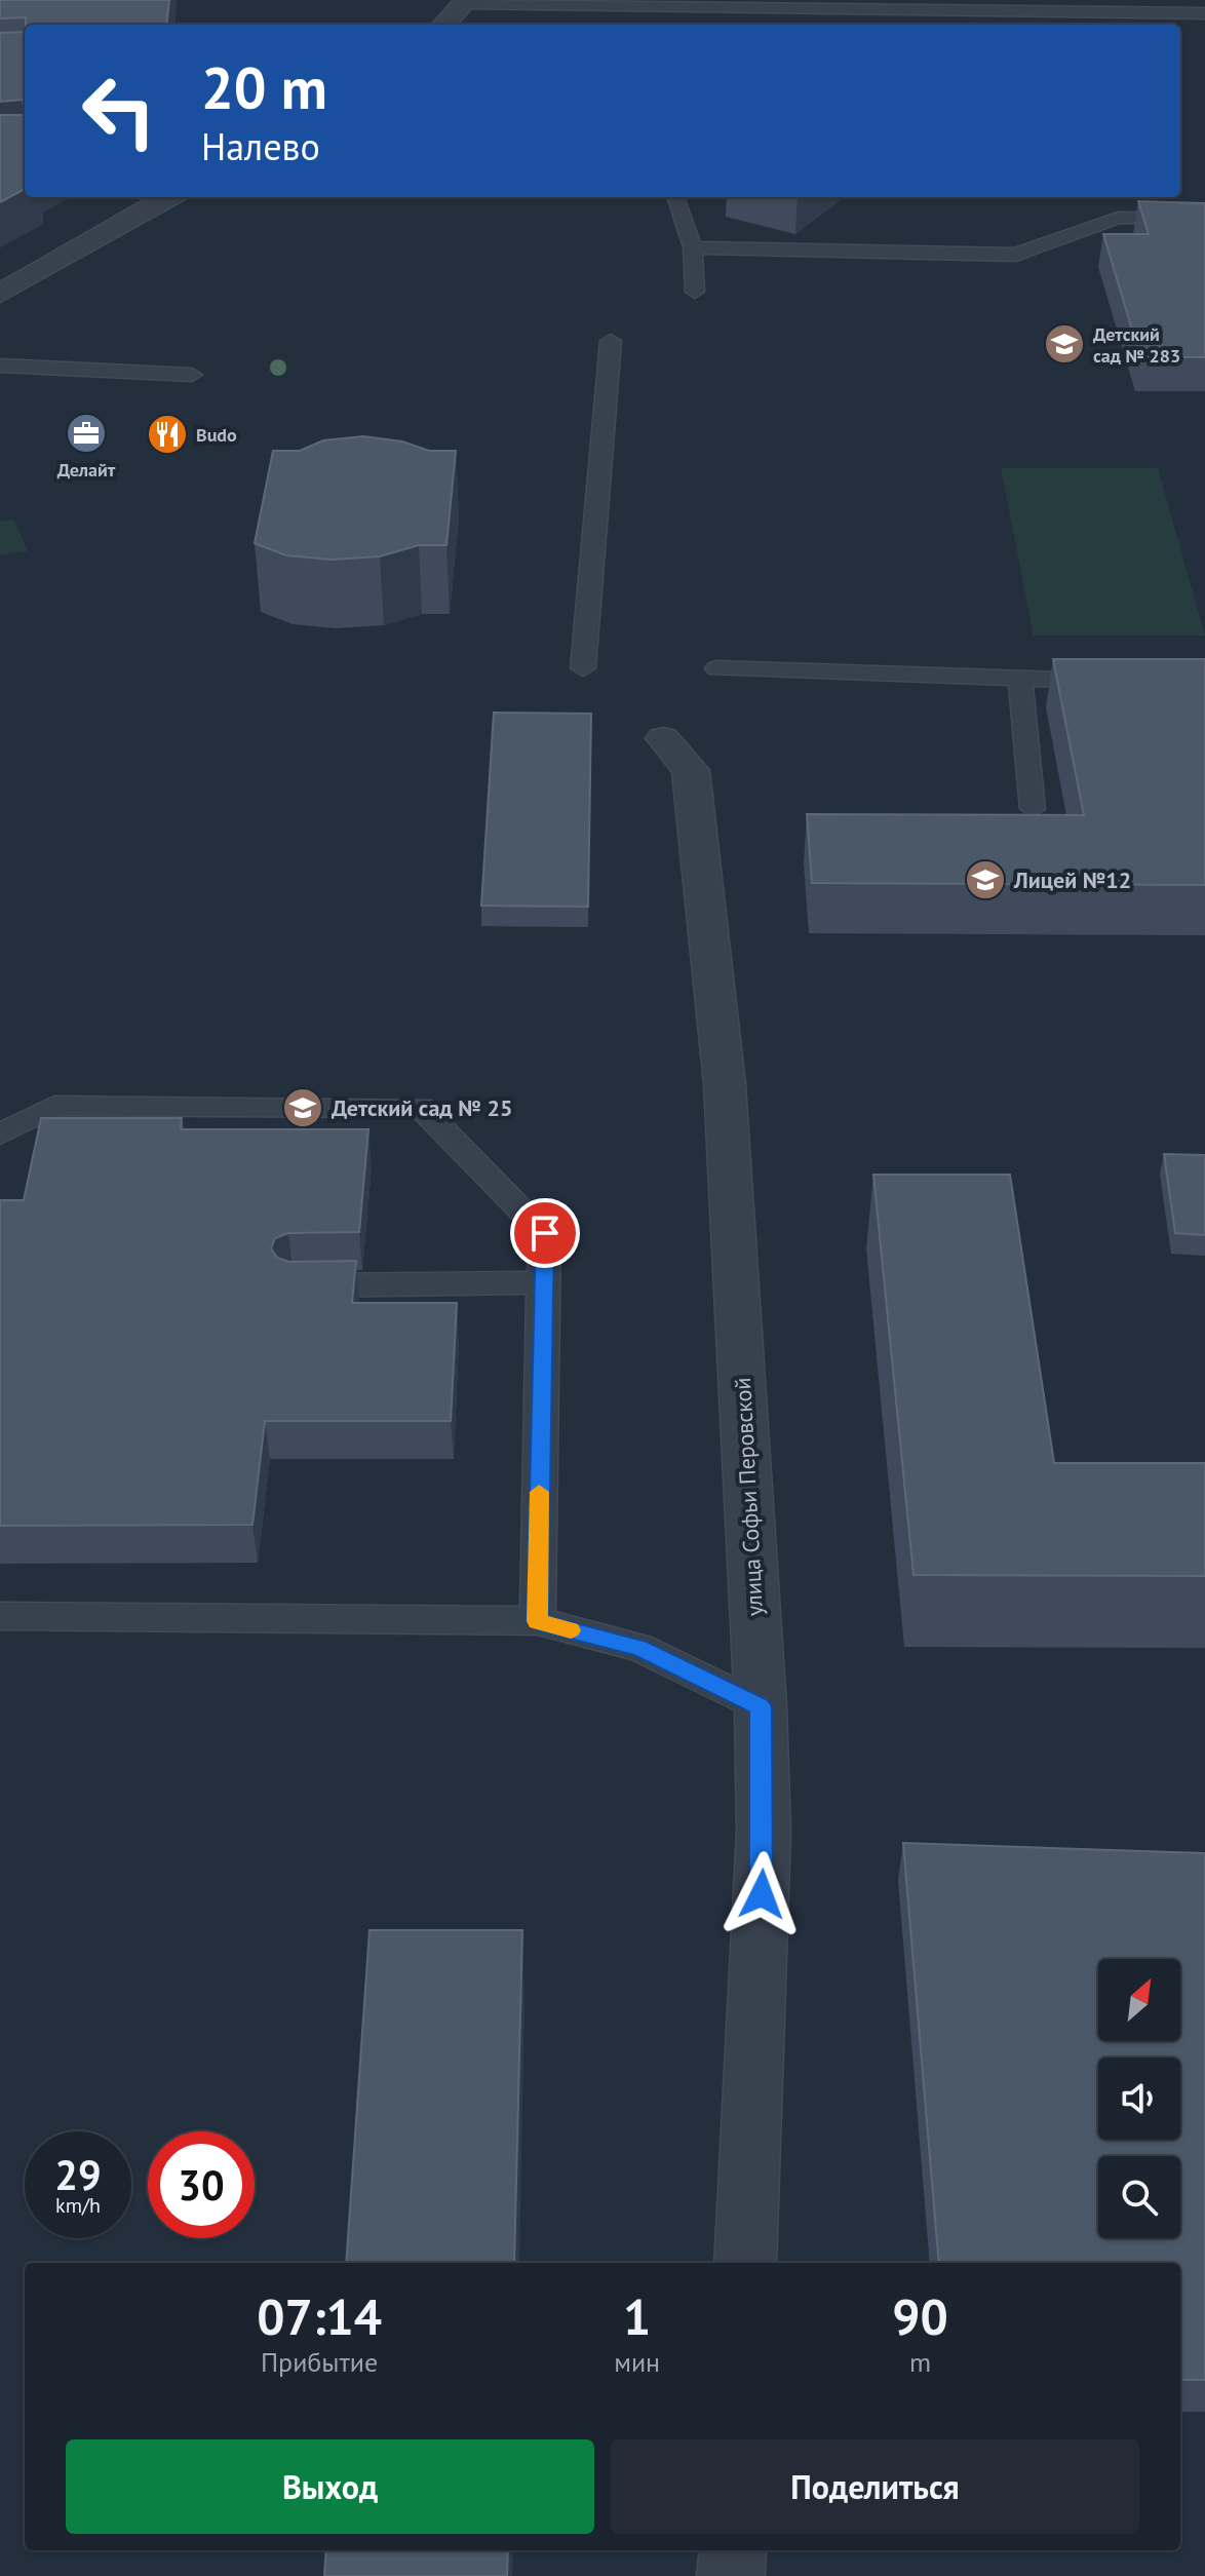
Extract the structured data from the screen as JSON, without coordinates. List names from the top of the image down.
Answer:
{
  "streets": {
    "street": ["улица Софьи Перовской"]
  },
  "places": {
    "school or university": ["Детский сад № 283", "Лицей №12", "Детский сад № 25"],
    "office": ["Делайт"],
    "restaurant": ["Budo"]
  },
  "north": "top right",
  "page": {
    "turn": ["20 m", "Налево"],
    "speed": "29 km/h",
    "limit": "30",
    "eta": [
      "07:14",
      "Прибытие",
      "1",
      "мин",
      "90",
      "m"
    ],
    "buttons": ["Выход", "Поделиться"]
  }
}
